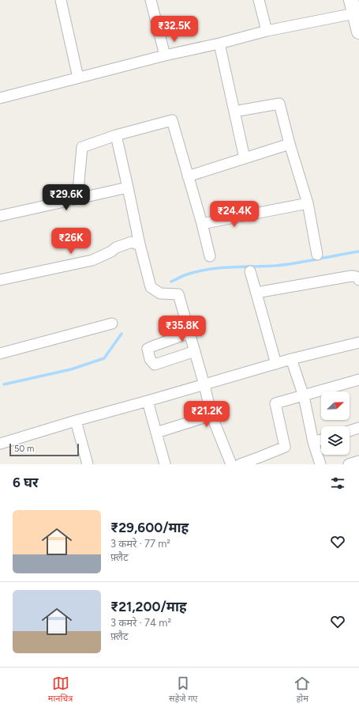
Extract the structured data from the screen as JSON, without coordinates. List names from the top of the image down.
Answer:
{
  "scale_bar": "50 m",
  "north": "top right",
  "page": {
    "price": [
      "₹32.5K",
      "₹29.6K",
      "₹24.4K",
      "₹26K",
      "₹35.8K",
      "₹21.2K"
    ],
    "scale": "50 m",
    "heading": "6 घर",
    "list": [
      {
        "name": "₹29,600/माह",
        "note": "3 कमरे · 77 m² · फ़्लैट"
      },
      {
        "name": "₹21,200/माह",
        "note": "3 कमरे · 74 m² · फ़्लैट"
      }
    ],
    "tabs": ["मानचित्र", "सहेजे गए", "होम"]
  }
}
